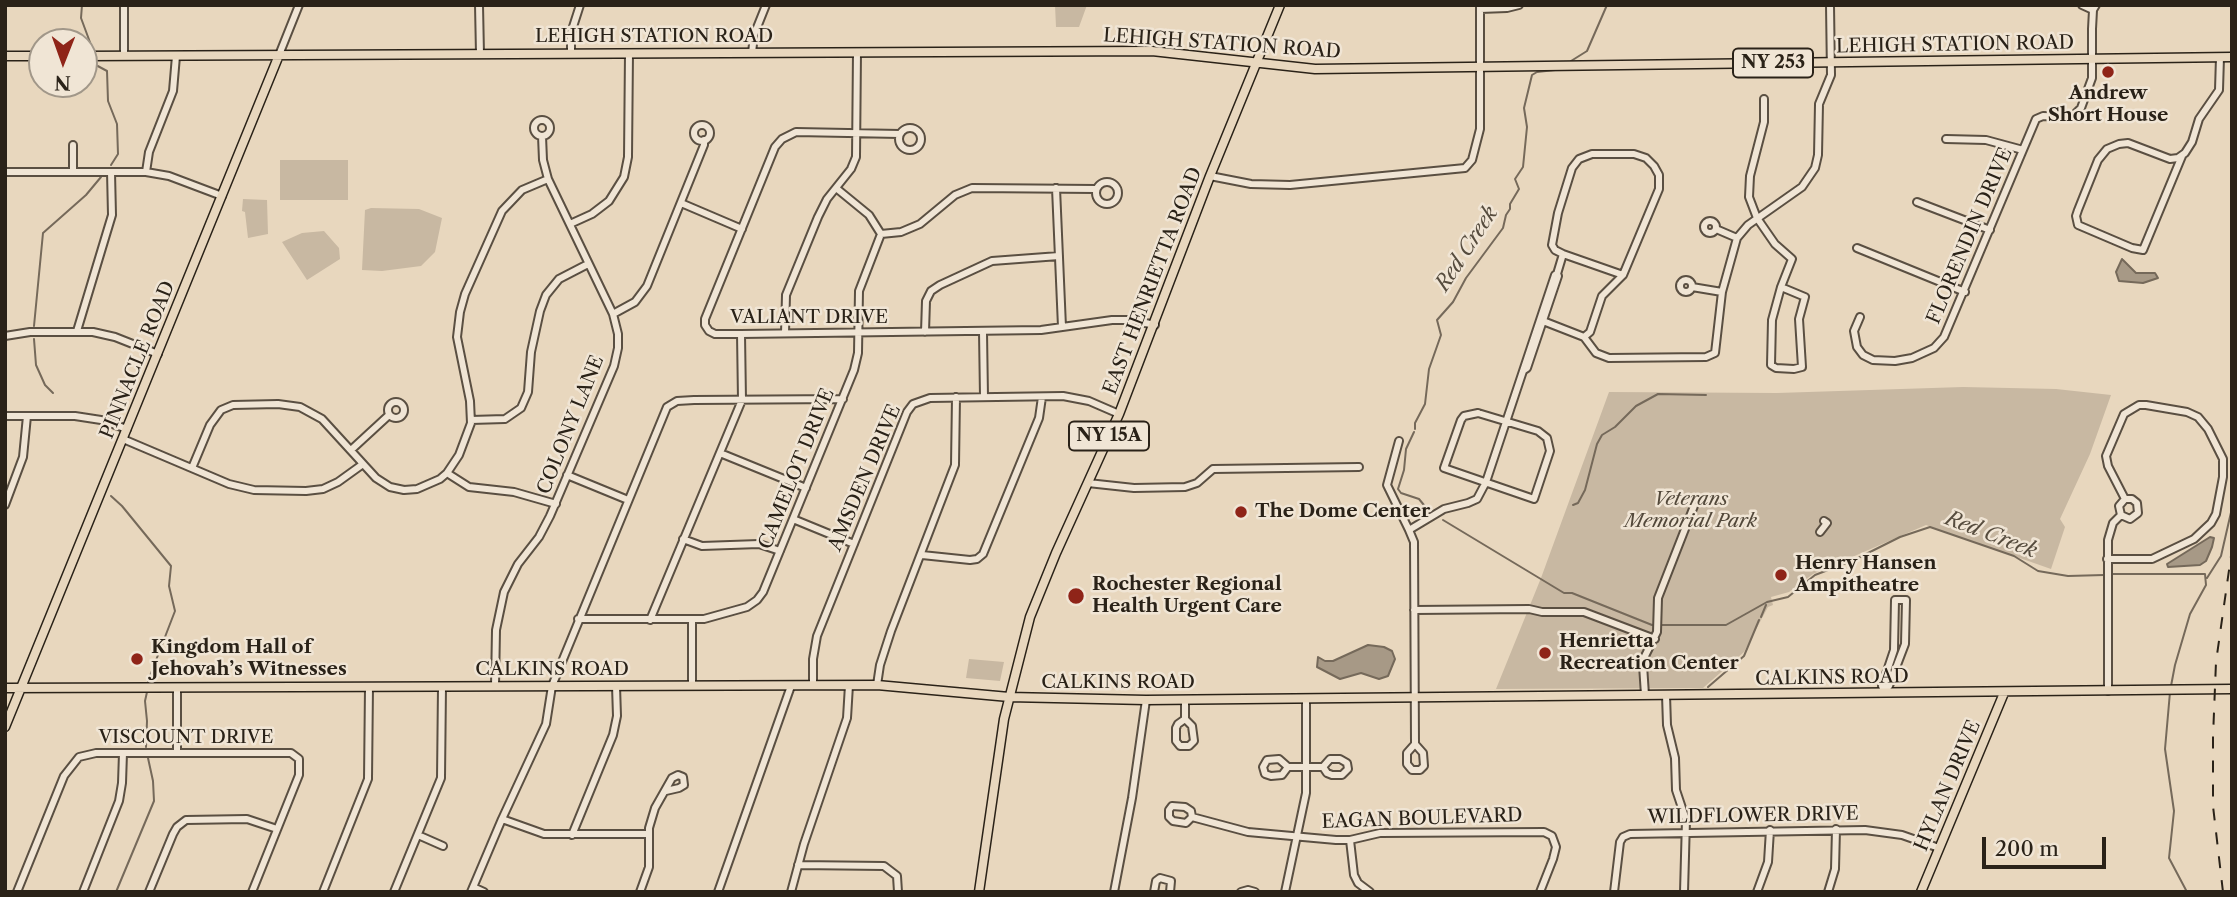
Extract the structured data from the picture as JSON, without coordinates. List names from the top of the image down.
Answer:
{
  "streets": {
    "main road": [
      "LEHIGH STATION ROAD",
      "NY 253",
      "EAST HENRIETTA ROAD",
      "PINNACLE ROAD",
      "NY 15A",
      "CALKINS ROAD",
      "HYLAN DRIVE"
    ],
    "street": [
      "FLORENDIN DRIVE",
      "VALIANT DRIVE",
      "COLONY LANE",
      "CAMELOT DRIVE",
      "AMSDEN DRIVE",
      "VISCOUNT DRIVE",
      "WILDFLOWER DRIVE",
      "EAGAN BOULEVARD"
    ]
  },
  "crossings": [
    ["LEHIGH STATION ROAD", "FLORENDIN DRIVE"],
    ["LEHIGH STATION ROAD", "EAST HENRIETTA ROAD"],
    ["LEHIGH STATION ROAD", "PINNACLE ROAD"],
    ["EAST HENRIETTA ROAD", "VALIANT DRIVE"],
    ["EAST HENRIETTA ROAD", "AMSDEN DRIVE"],
    ["EAST HENRIETTA ROAD", "CALKINS ROAD"],
    ["VALIANT DRIVE", "CAMELOT DRIVE"],
    ["PINNACLE ROAD", "CALKINS ROAD"],
    ["COLONY LANE", "CALKINS ROAD"],
    ["AMSDEN DRIVE", "CALKINS ROAD"],
    ["CALKINS ROAD", "HYLAN DRIVE"],
    ["HYLAN DRIVE", "WILDFLOWER DRIVE"]
  ],
  "water": ["Red Creek"],
  "parks": ["Veterans Memorial Park"],
  "places": [
    "Andrew Short House",
    "The Dome Center",
    "Henry Hansen Ampitheatre",
    "Rochester Regional Health Urgent Care",
    "Henrietta Recreation Center",
    "Kingdom Hall of Jehovah’s Witnesses"
  ],
  "scale_bar": "200 m",
  "north": "bottom"
}
